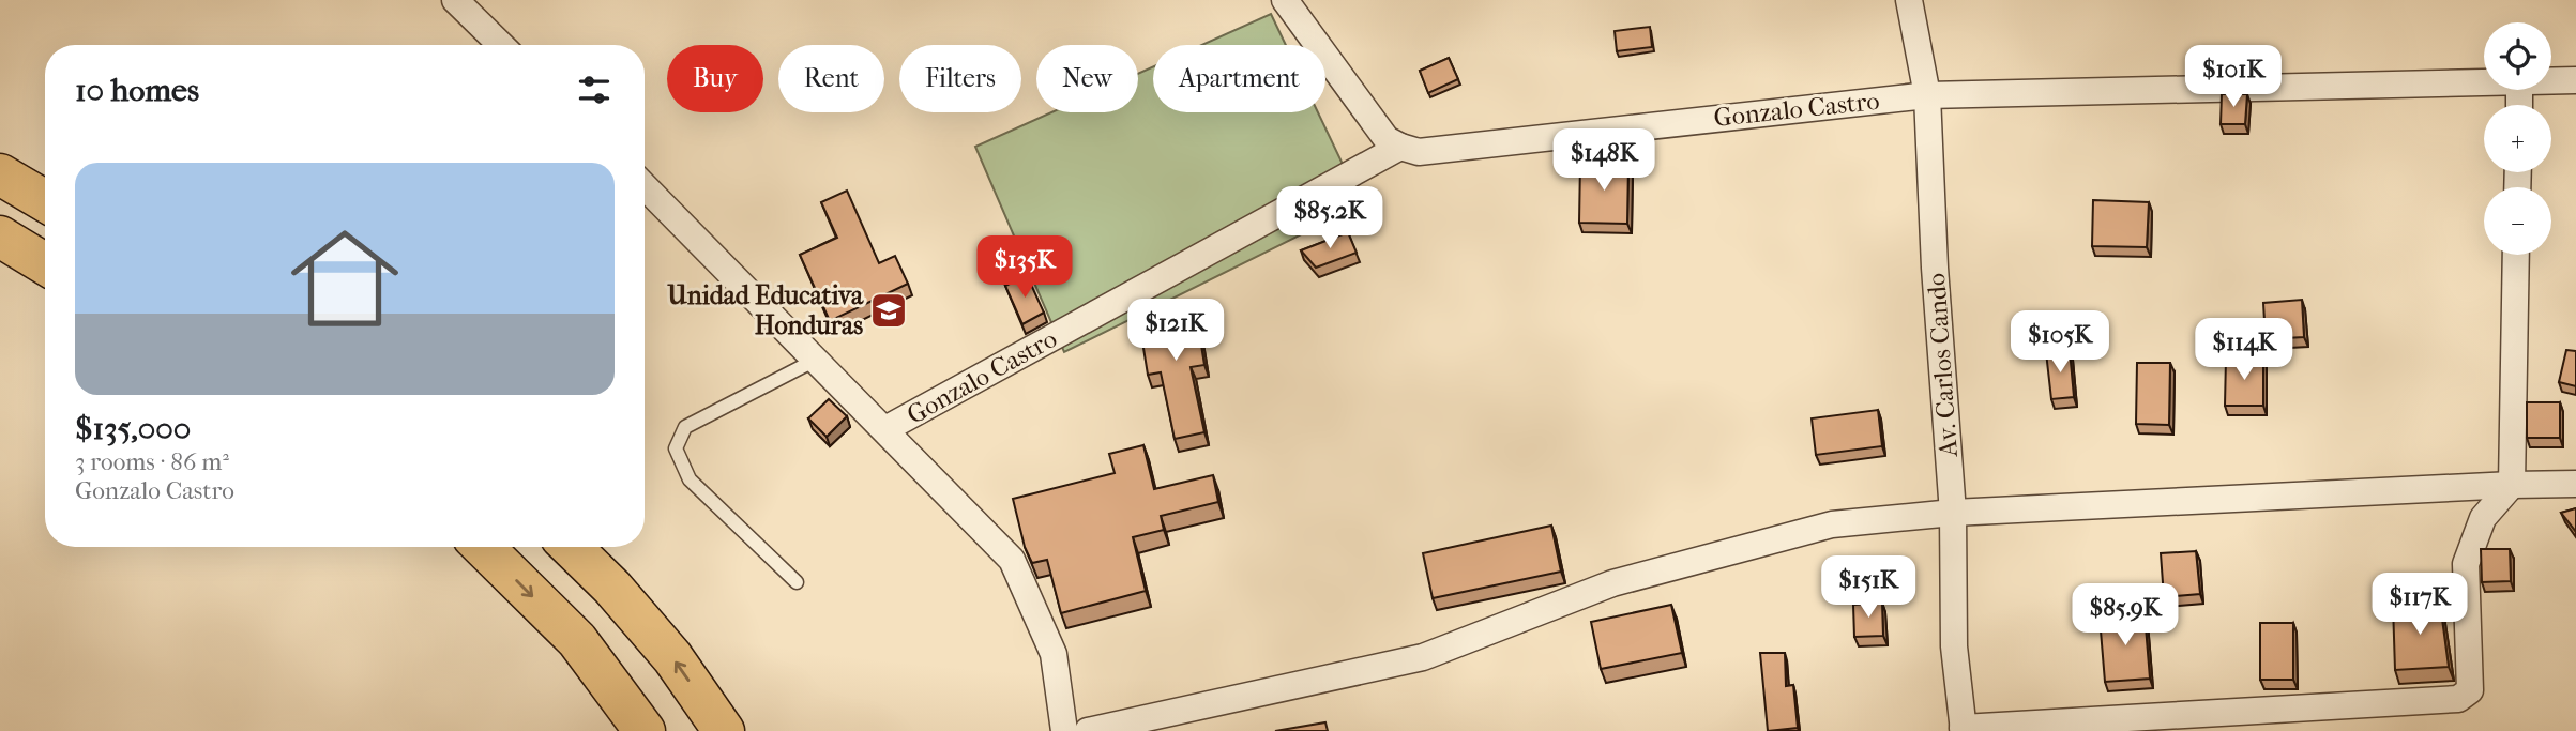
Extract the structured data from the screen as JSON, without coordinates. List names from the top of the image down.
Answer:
{
  "streets": {
    "street": ["Gonzalo Castro", "Av. Carlos Cando"]
  },
  "crossings": [
    ["Gonzalo Castro", "Av. Carlos Cando"]
  ],
  "places": {
    "school or university": ["Unidad Educativa Honduras"]
  },
  "page": {
    "map_buttons": ["+", "−"],
    "price": [
      "$101K",
      "$148K",
      "$85.2K",
      "$135K",
      "$121K",
      "$105K",
      "$114K",
      "$151K",
      "$117K",
      "$85.9K"
    ],
    "chip": [
      "Buy",
      "Rent",
      "Filters",
      "New",
      "Apartment"
    ],
    "heading": "10 homes",
    "list": [
      {
        "name": "$135,000",
        "note": "3 rooms · 86 m² · Gonzalo Castro"
      }
    ]
  }
}
